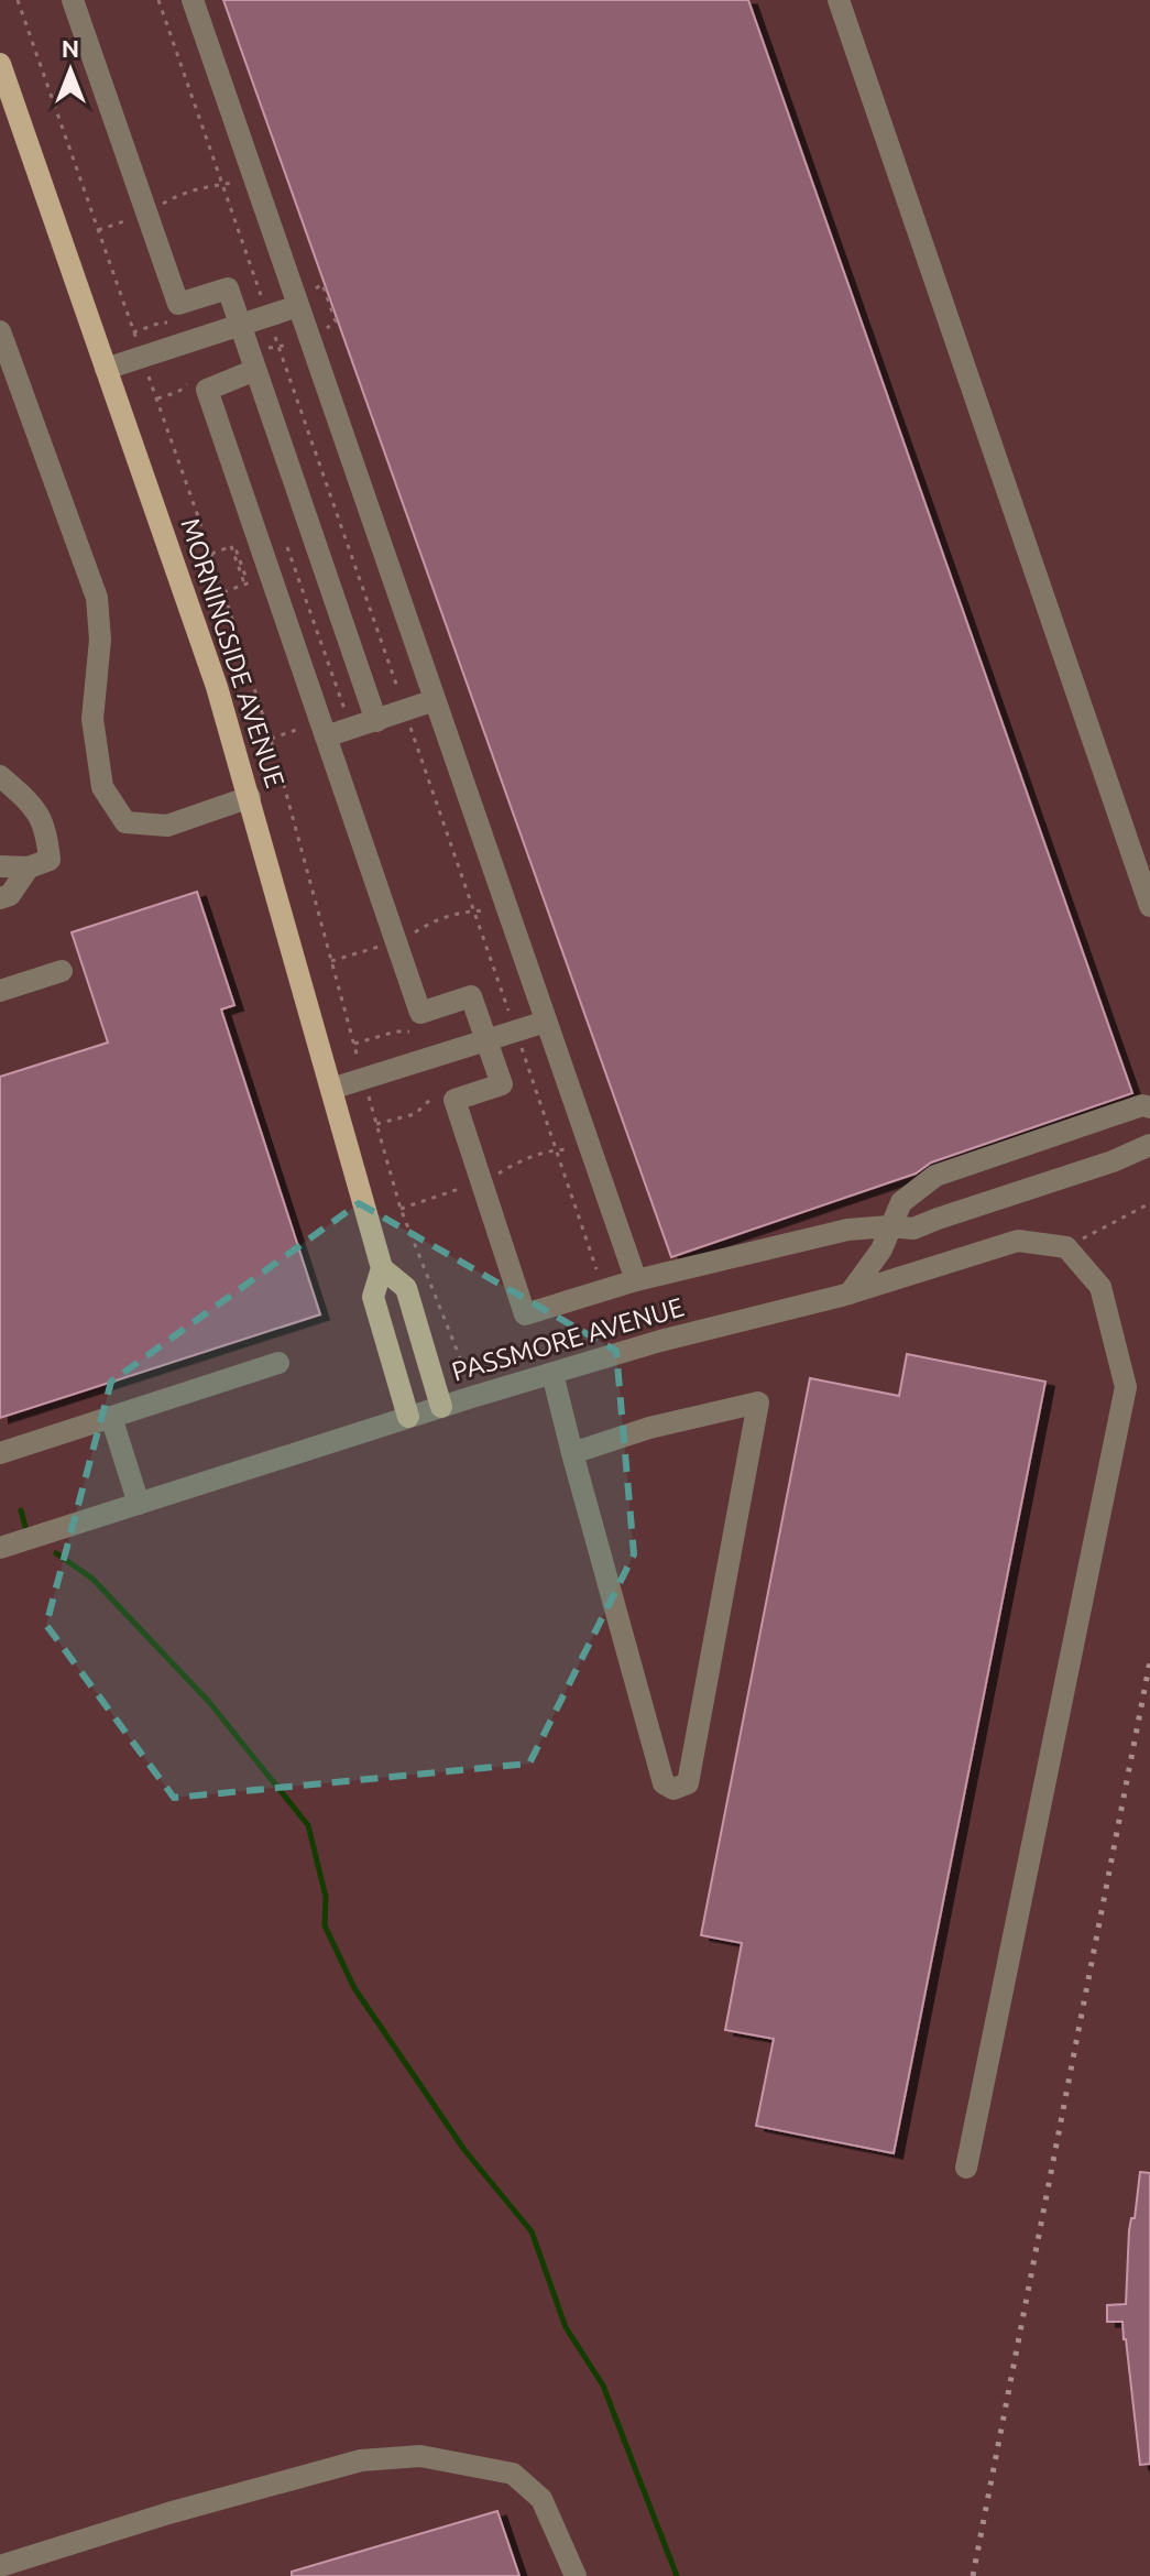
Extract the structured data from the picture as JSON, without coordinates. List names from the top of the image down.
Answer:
{
  "streets": {
    "main road": ["MORNINGSIDE AVENUE"],
    "street": ["PASSMORE AVENUE"]
  },
  "crossings": [
    ["MORNINGSIDE AVENUE", "PASSMORE AVENUE"]
  ],
  "north": "top"
}
